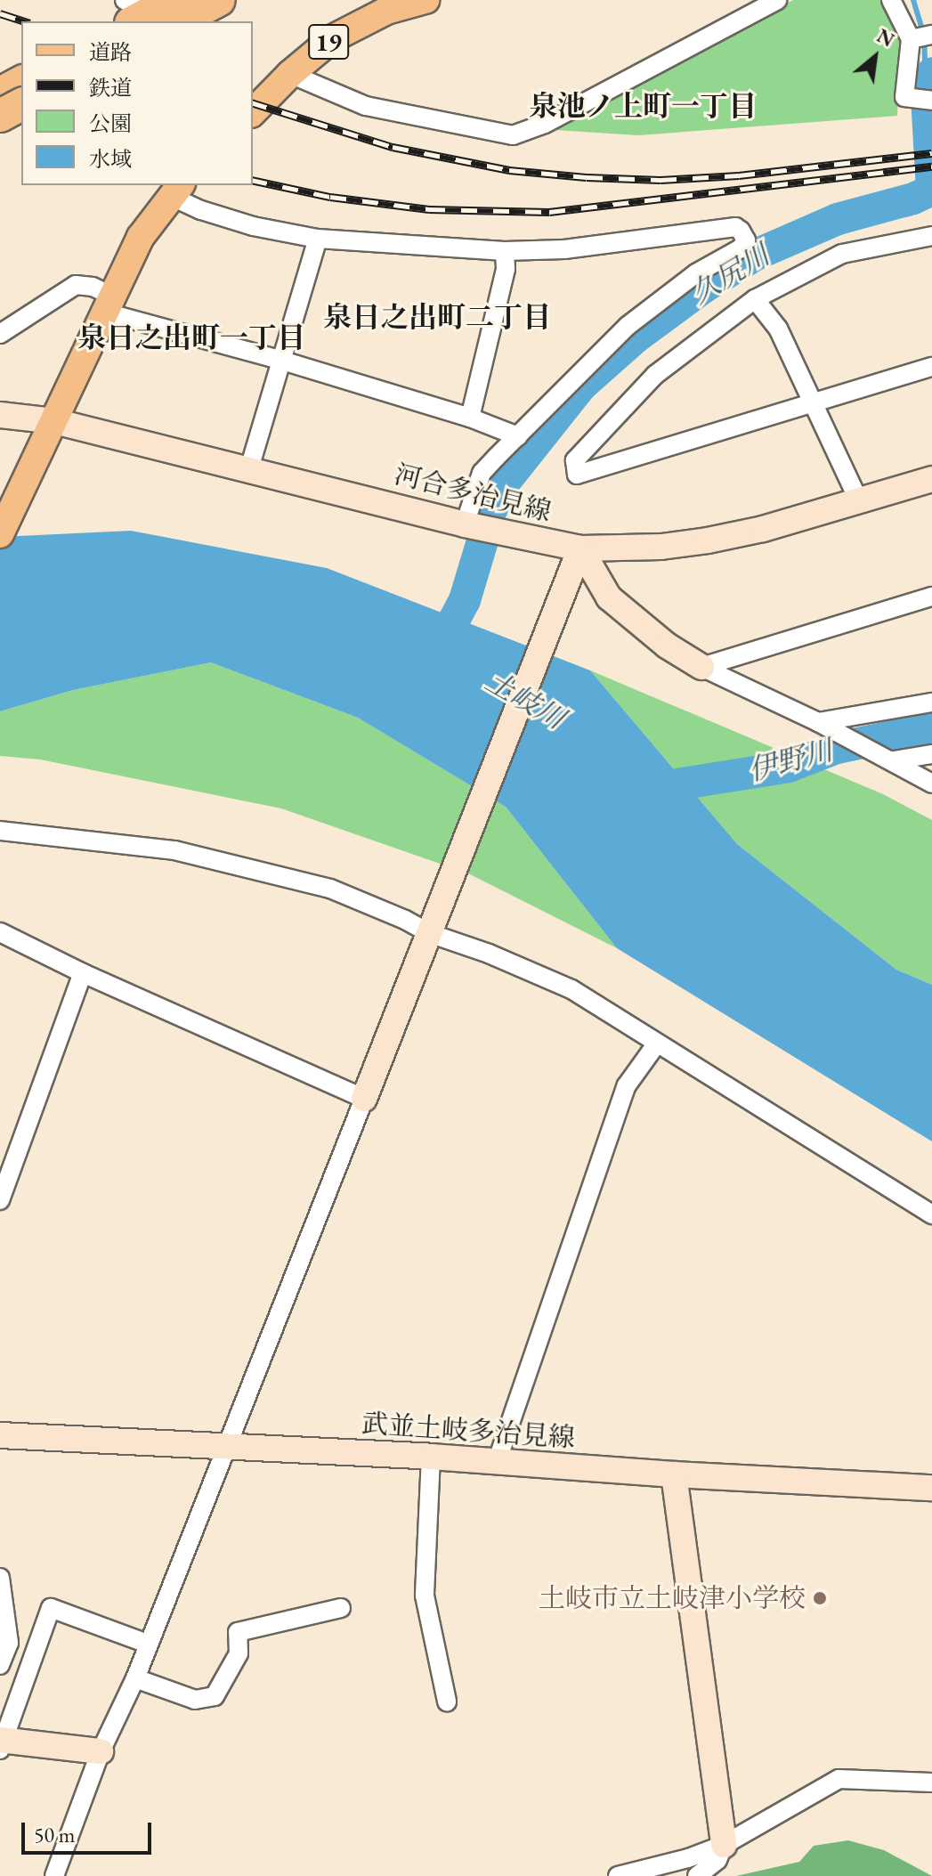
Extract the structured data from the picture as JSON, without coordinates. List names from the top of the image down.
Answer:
{
  "streets": {
    "main road": ["19", "河合多治見線", "武並土岐多治見線"]
  },
  "districts": ["泉池ノ上町一丁目", "泉日之出町二丁目", "泉日之出町一丁目"],
  "water": ["久尻川", "土岐川", "伊野川"],
  "places": ["土岐市立土岐津小学校"],
  "legend": [
    "道路",
    "鉄道",
    "公園",
    "水域"
  ],
  "scale_bar": "50 m",
  "north": "top right"
}
